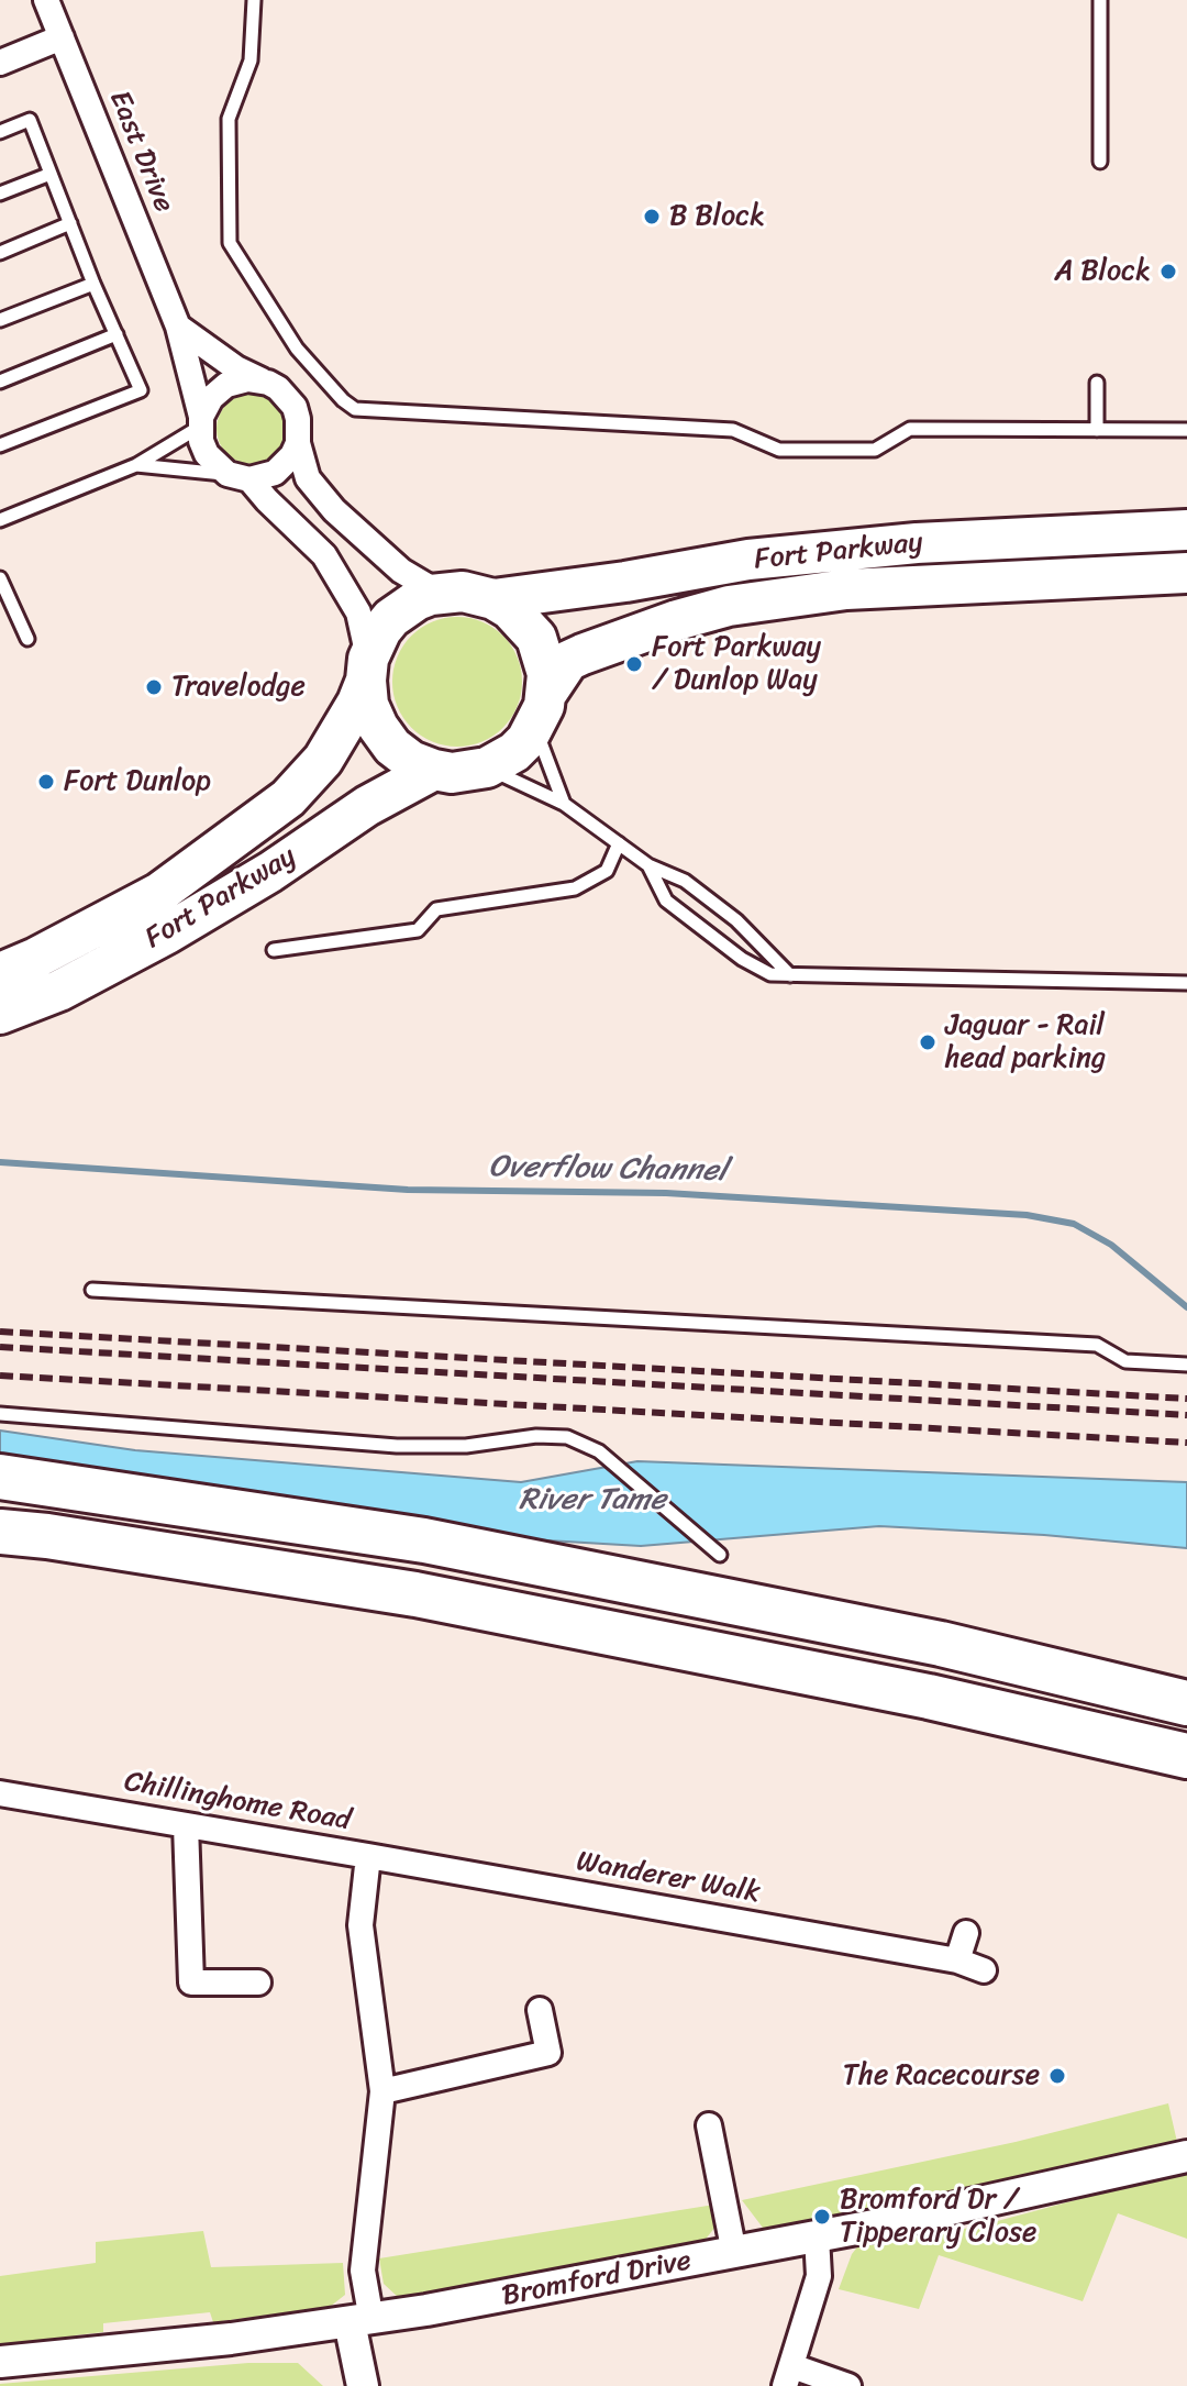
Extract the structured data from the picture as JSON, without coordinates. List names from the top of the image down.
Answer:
{
  "streets": {
    "main road": ["Fort Parkway"],
    "street": [
      "East Drive",
      "Chillinghome Road",
      "Wanderer Walk",
      "Bromford Drive"
    ]
  },
  "crossings": [
    ["Chillinghome Road", "Wanderer Walk"],
    ["Chillinghome Road", "Bromford Drive"]
  ],
  "water": ["Overflow Channel", "River Tame"],
  "places": [
    "B Block",
    "A Block",
    "Fort Parkway / Dunlop Way",
    "Travelodge",
    "Fort Dunlop",
    "Jaguar - Rail head parking",
    "The Racecourse",
    "Bromford Dr / Tipperary Close"
  ]
}
